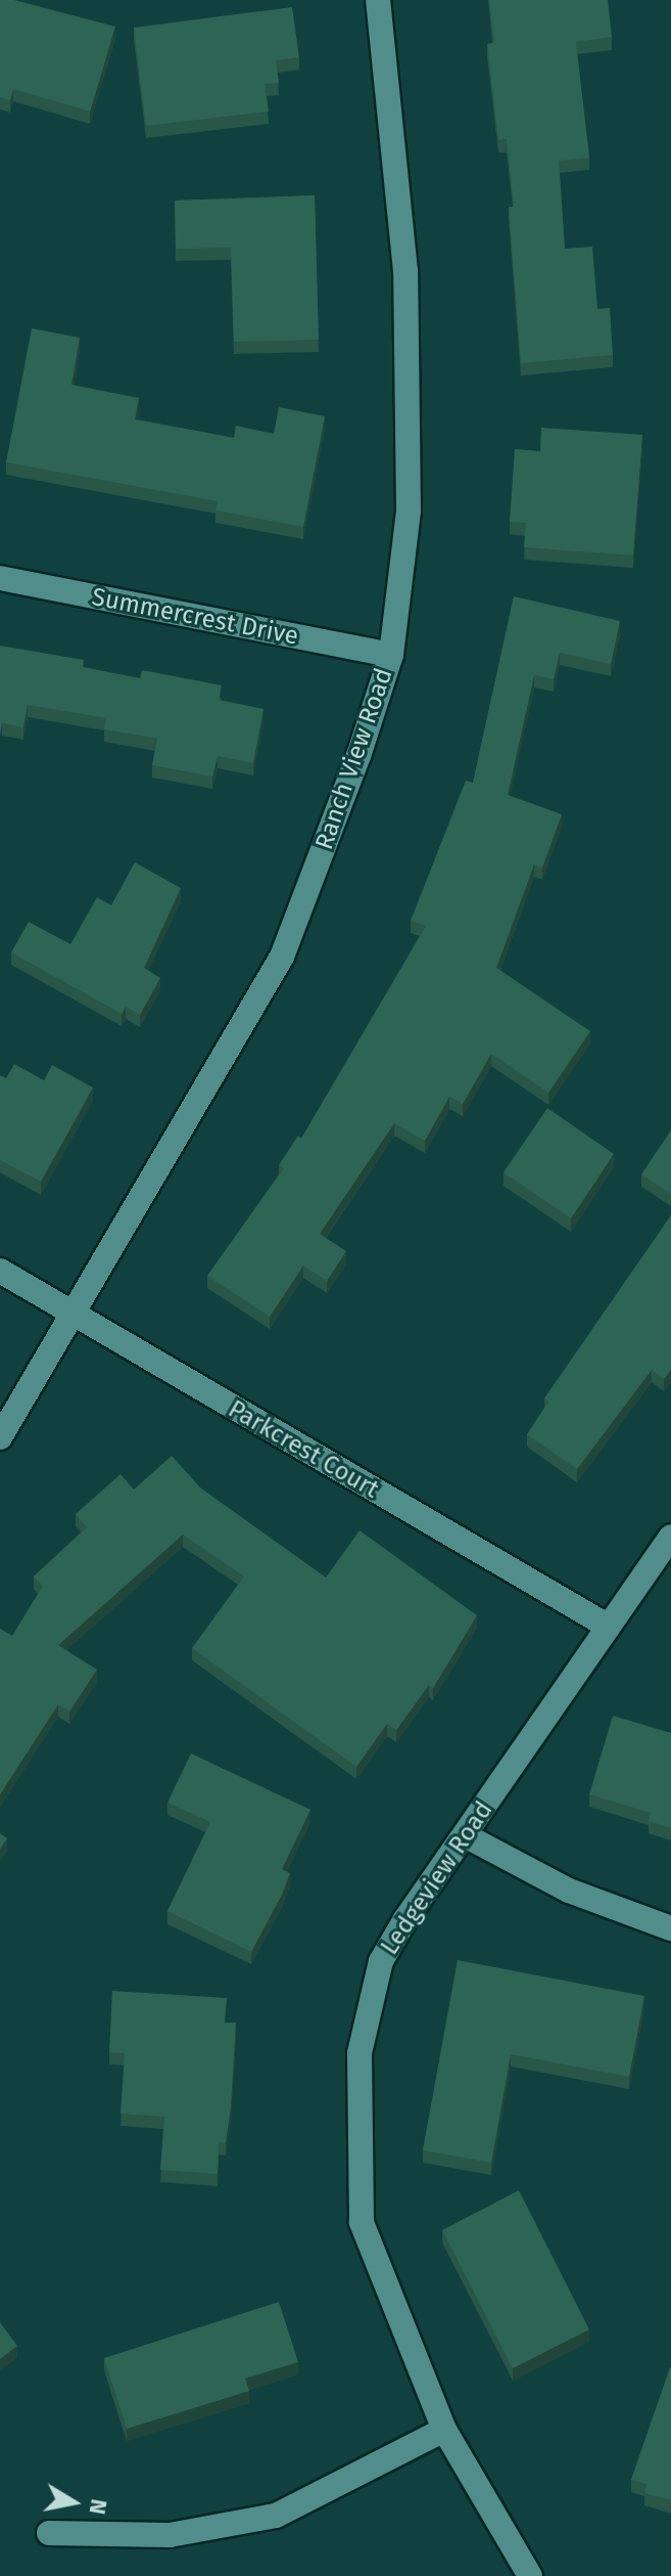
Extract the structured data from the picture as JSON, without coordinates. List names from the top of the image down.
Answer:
{
  "streets": {
    "street": [
      "Summercrest Drive",
      "Ranch View Road",
      "Parkcrest Court",
      "Ledgeview Road"
    ]
  },
  "crossings": [
    ["Summercrest Drive", "Ranch View Road"],
    ["Ranch View Road", "Parkcrest Court"],
    ["Parkcrest Court", "Ledgeview Road"]
  ],
  "north": "right"
}
